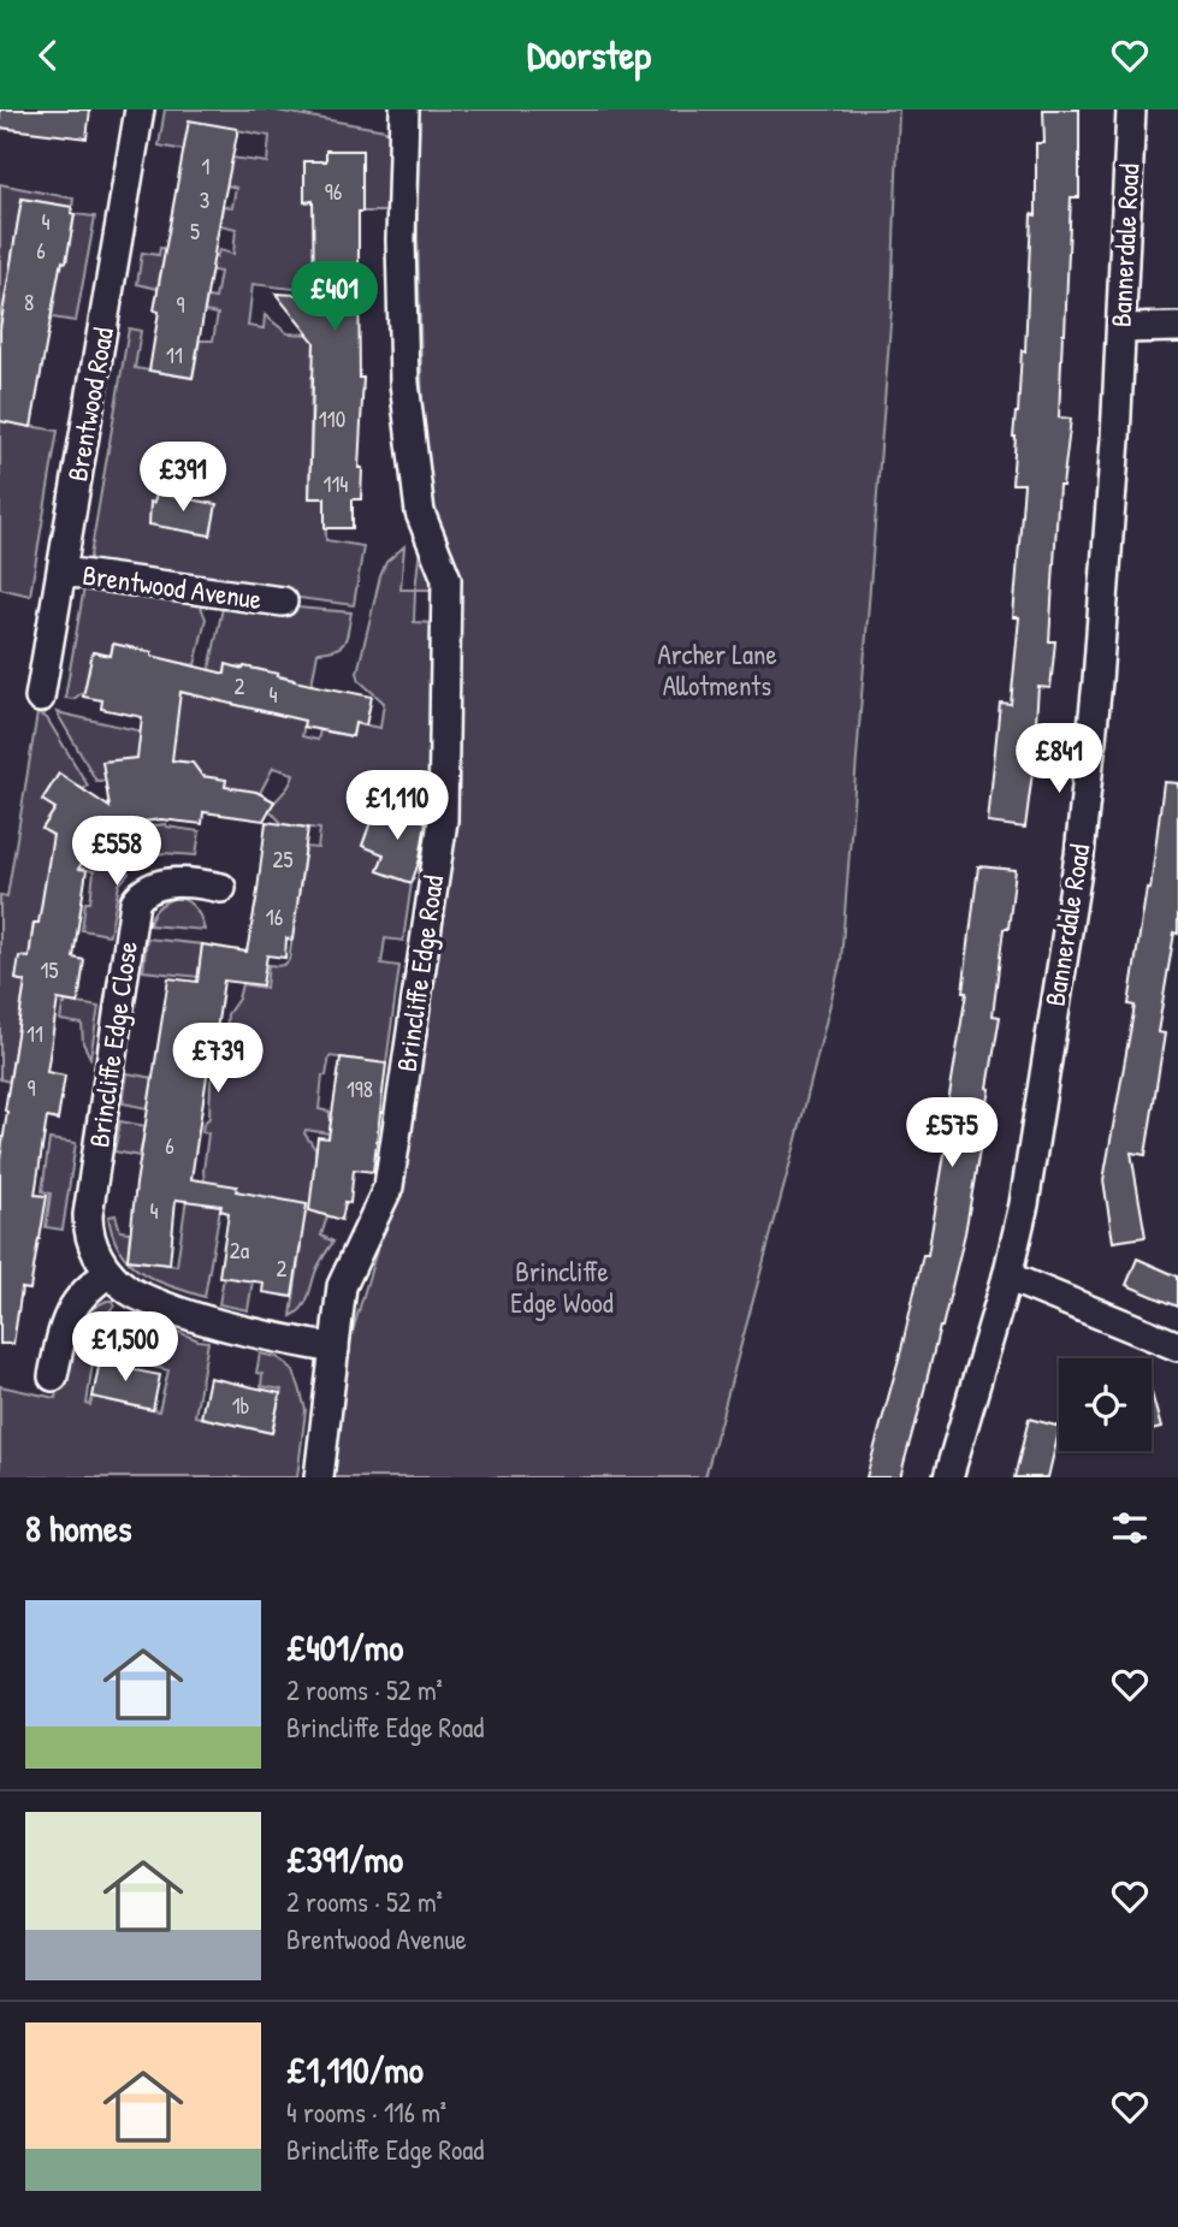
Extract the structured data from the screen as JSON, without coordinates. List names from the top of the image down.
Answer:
{
  "streets": {
    "street": [
      "Bannerdale Road",
      "Brentwood Road",
      "Brentwood Avenue",
      "Brincliffe Edge Road",
      "Brincliffe Edge Close"
    ]
  },
  "crossings": [
    ["Brentwood Road", "Brentwood Avenue"],
    ["Brincliffe Edge Road", "Brincliffe Edge Close"]
  ],
  "parks": ["Archer Lane Allotments", "Brincliffe Edge Wood"],
  "house_numbers": [
    "1",
    "96",
    "3",
    "4",
    "5",
    "6",
    "8",
    "9",
    "11",
    "110",
    "114",
    "2",
    "4",
    "25",
    "16",
    "15",
    "11",
    "9",
    "198",
    "6",
    "4",
    "2a",
    "2",
    "1b"
  ],
  "page": {
    "header": "Doorstep",
    "price": [
      "£401",
      "£391",
      "£841",
      "£1,110",
      "£558",
      "£739",
      "£575",
      "£1,500"
    ],
    "heading": "8 homes",
    "list": [
      {
        "name": "£401/mo",
        "note": "2 rooms · 52 m² · Brincliffe Edge Road"
      },
      {
        "name": "£391/mo",
        "note": "2 rooms · 52 m² · Brentwood Avenue"
      },
      {
        "name": "£1,110/mo",
        "note": "4 rooms · 116 m² · Brincliffe Edge Road"
      }
    ]
  }
}
